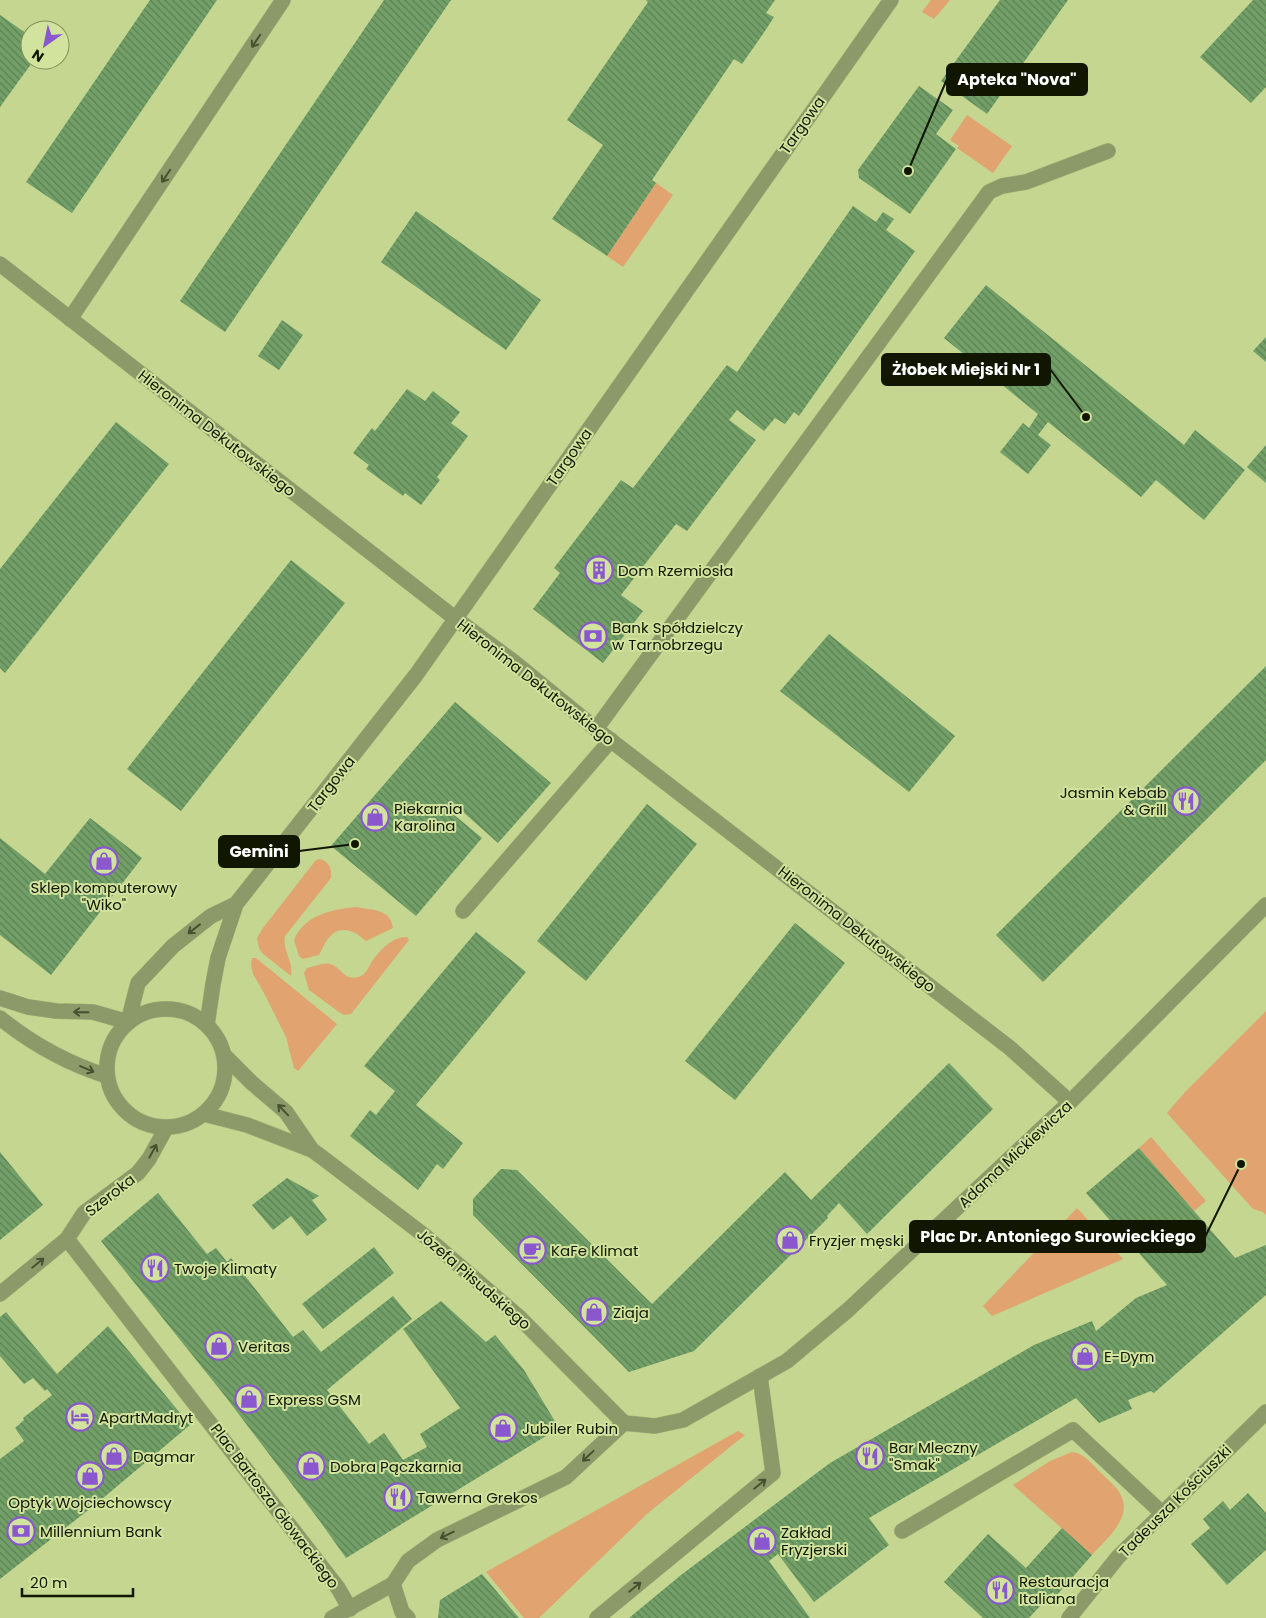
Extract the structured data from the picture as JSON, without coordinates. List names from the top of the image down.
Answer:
{
  "streets": {
    "street": [
      "Targowa",
      "Hieronima Dekutowskiego",
      "Adama Mickiewicza",
      "Szeroka",
      "Józefa Piłsudskiego",
      "Tadeusza Kościuszki",
      "Plac Bartosza Głowackiego"
    ]
  },
  "crossings": [
    ["Targowa", "Hieronima Dekutowskiego"],
    ["Targowa", "Szeroka"],
    ["Targowa", "Józefa Piłsudskiego"],
    ["Hieronima Dekutowskiego", "Adama Mickiewicza"],
    ["Adama Mickiewicza", "Józefa Piłsudskiego"],
    ["Szeroka", "Józefa Piłsudskiego"],
    ["Szeroka", "Plac Bartosza Głowackiego"]
  ],
  "one_way": ["Szeroka"],
  "places": {
    "other": [
      "Apteka \"Nova\"",
      "Żłobek Miejski Nr 1",
      "Gemini",
      "Plac Dr. Antoniego Surowieckiego"
    ],
    "building": ["Dom Rzemiosła"],
    "bank": ["Bank Spółdzielczy w Tarnobrzegu", "Millennium Bank"],
    "restaurant": [
      "Jasmin Kebab & Grill",
      "Twoje Klimaty",
      "Bar Mleczny \"Smak\"",
      "Tawerna Grekos",
      "Restauracja Italiana"
    ],
    "shop": [
      "Piekarnia Karolina",
      "Sklep komputerowy \"Wiko\"",
      "Fryzjer męski",
      "Ziaja",
      "Veritas",
      "E-Dym",
      "Express GSM",
      "Jubiler Rubin",
      "Dagmar",
      "Dobra Pączkarnia",
      "Optyk Wojciechowscy",
      "Zakład Fryzjerski"
    ],
    "cafe": ["KaFe Klimat"],
    "hotel": ["ApartMadryt"]
  },
  "scale_bar": "20 m",
  "north": "bottom left"
}
